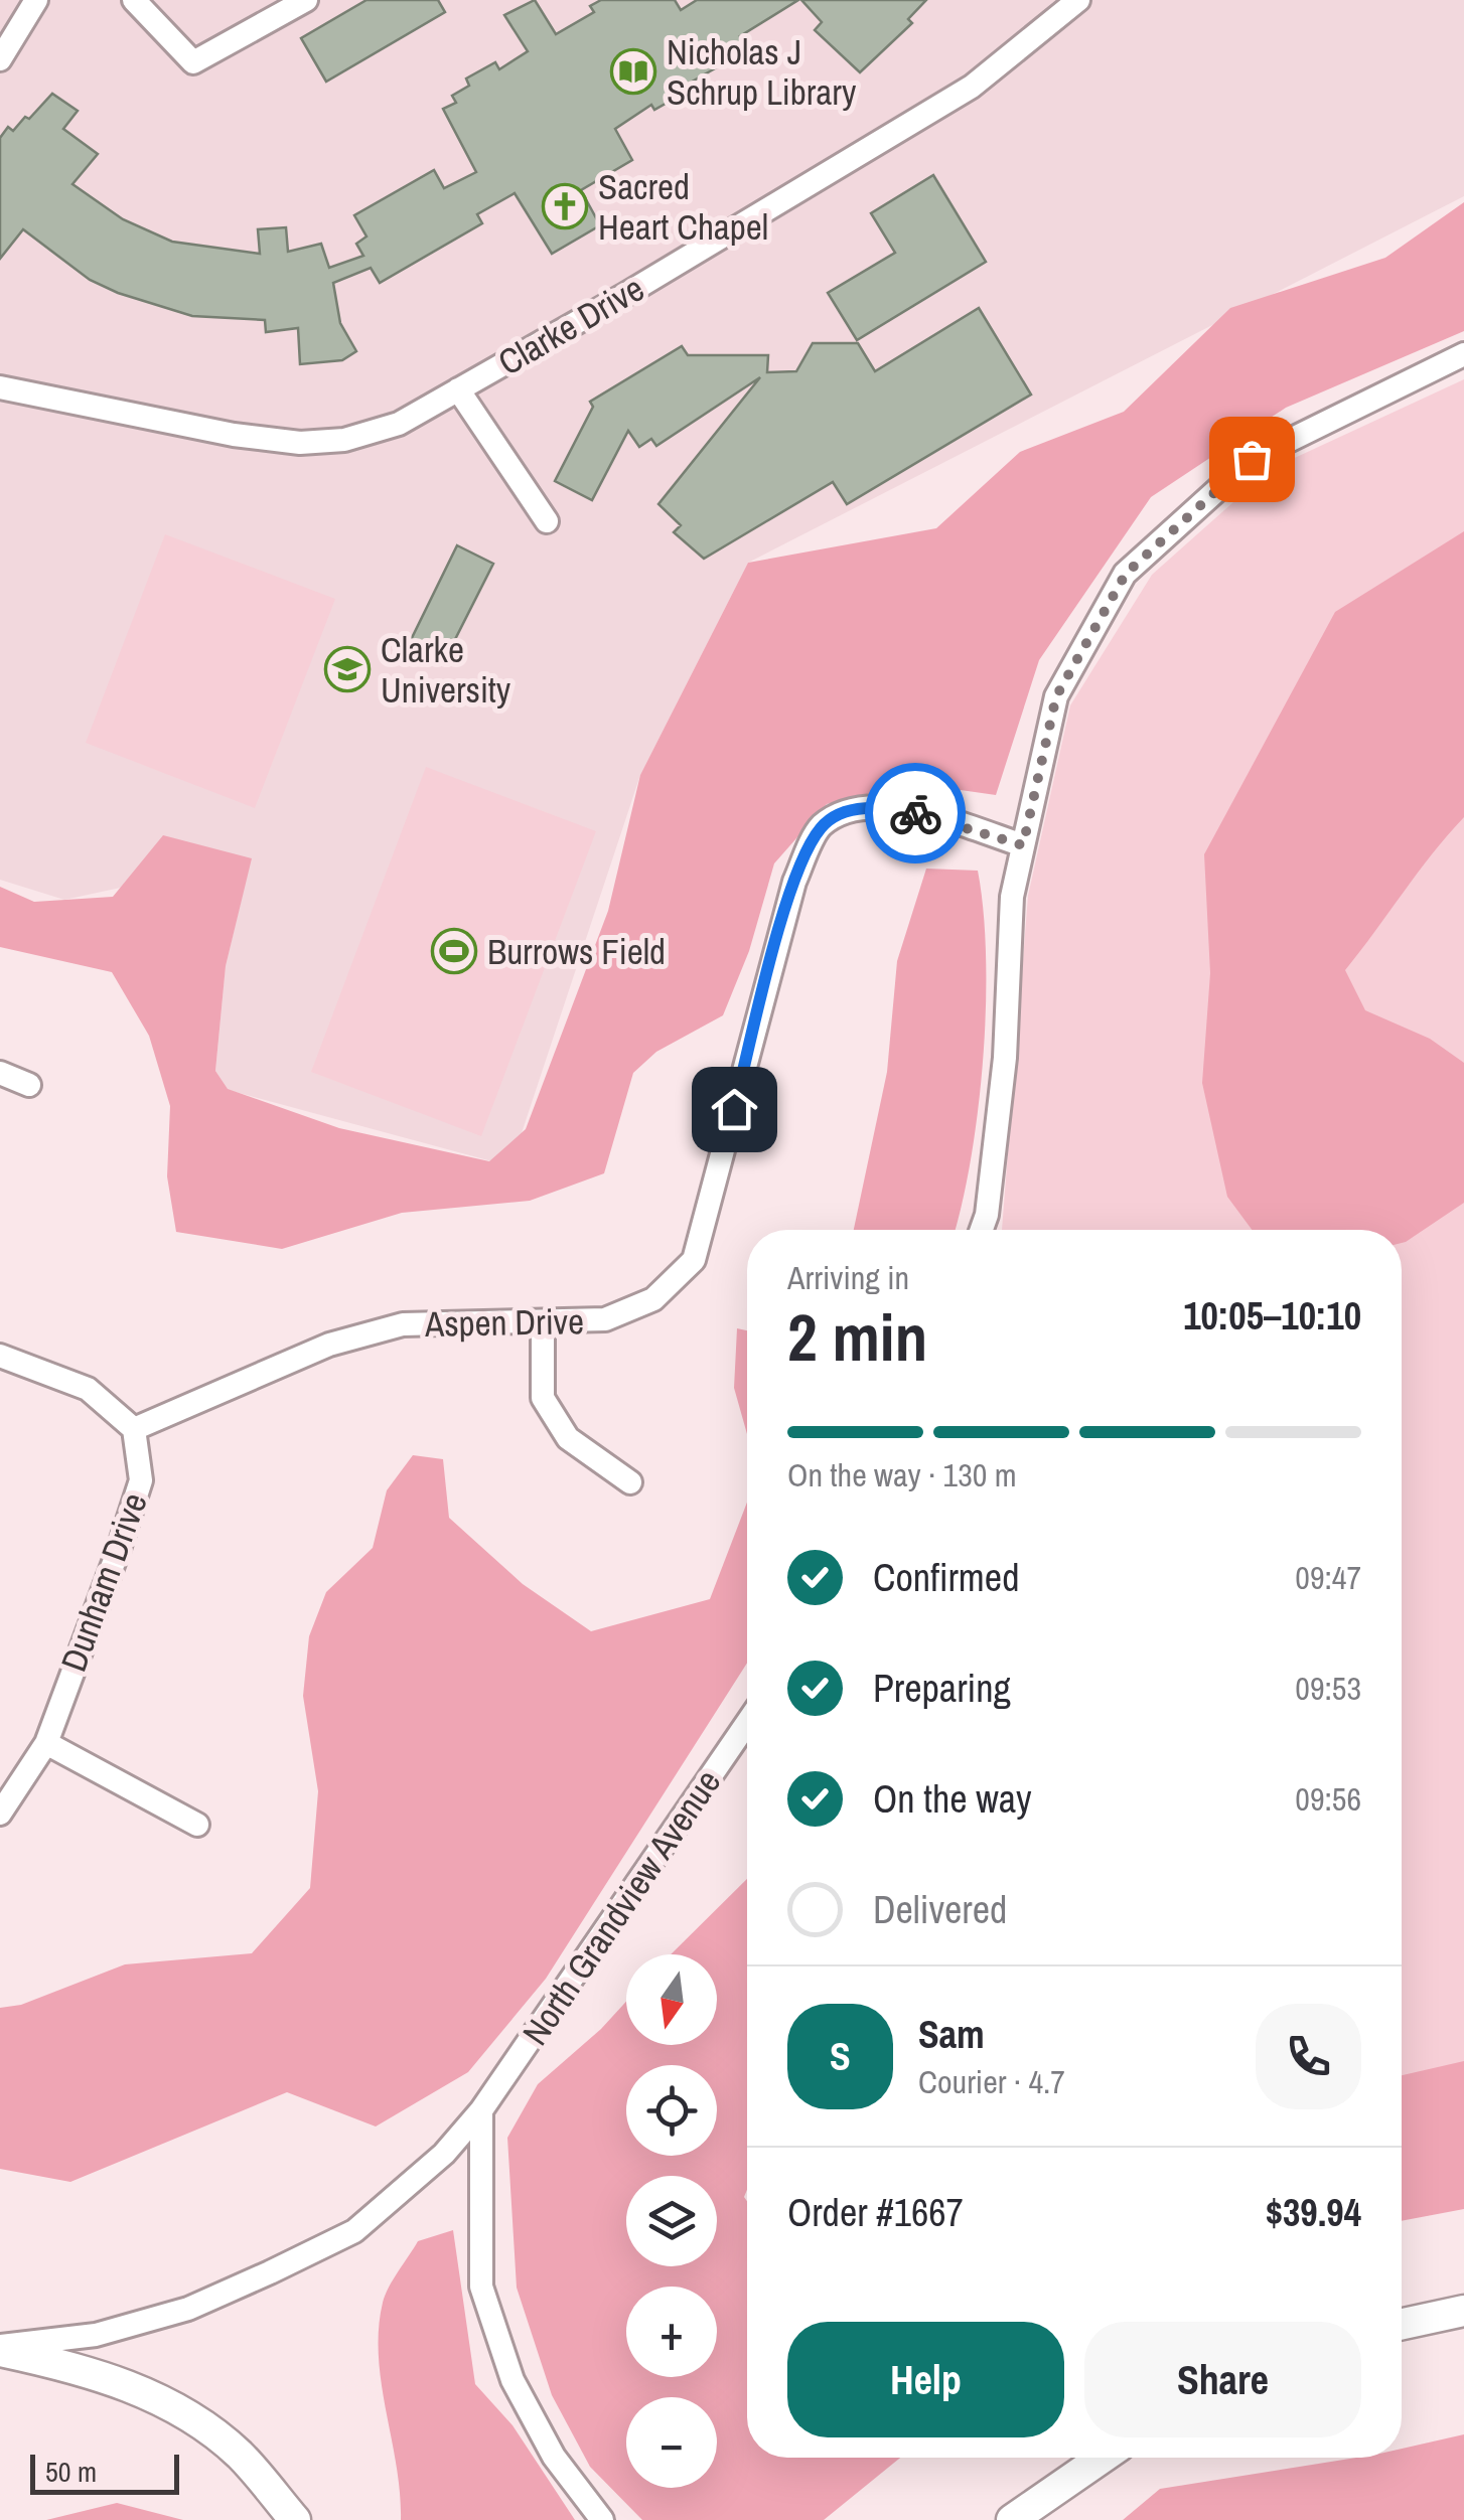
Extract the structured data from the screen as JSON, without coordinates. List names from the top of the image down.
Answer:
{
  "streets": {
    "street": [
      "Clarke Drive",
      "Aspen Drive",
      "Dunham Drive",
      "North Grandview Avenue"
    ]
  },
  "crossings": [
    ["Aspen Drive", "Dunham Drive"]
  ],
  "places": {
    "library": ["Nicholas J Schrup Library"],
    "church": ["Sacred Heart Chapel"],
    "school or university": ["Clarke University"],
    "sports": ["Burrows Field"]
  },
  "scale_bar": "50 m",
  "north": "bottom",
  "page": {
    "heading": ["2 min", "Arriving in", "10:05–10:10"],
    "panel": [
      "Sam",
      "Courier · 4.7",
      "Order #1667",
      "$39.94"
    ],
    "bar": "On the way · 130 m",
    "list": [
      ["Confirmed", "09:47"],
      ["Preparing", "09:53"],
      ["On the way", "09:56"],
      "Delivered"
    ],
    "map_buttons": ["+", "−"],
    "round": "S",
    "buttons": ["Help", "Share"],
    "scale": "50 m"
  }
}
